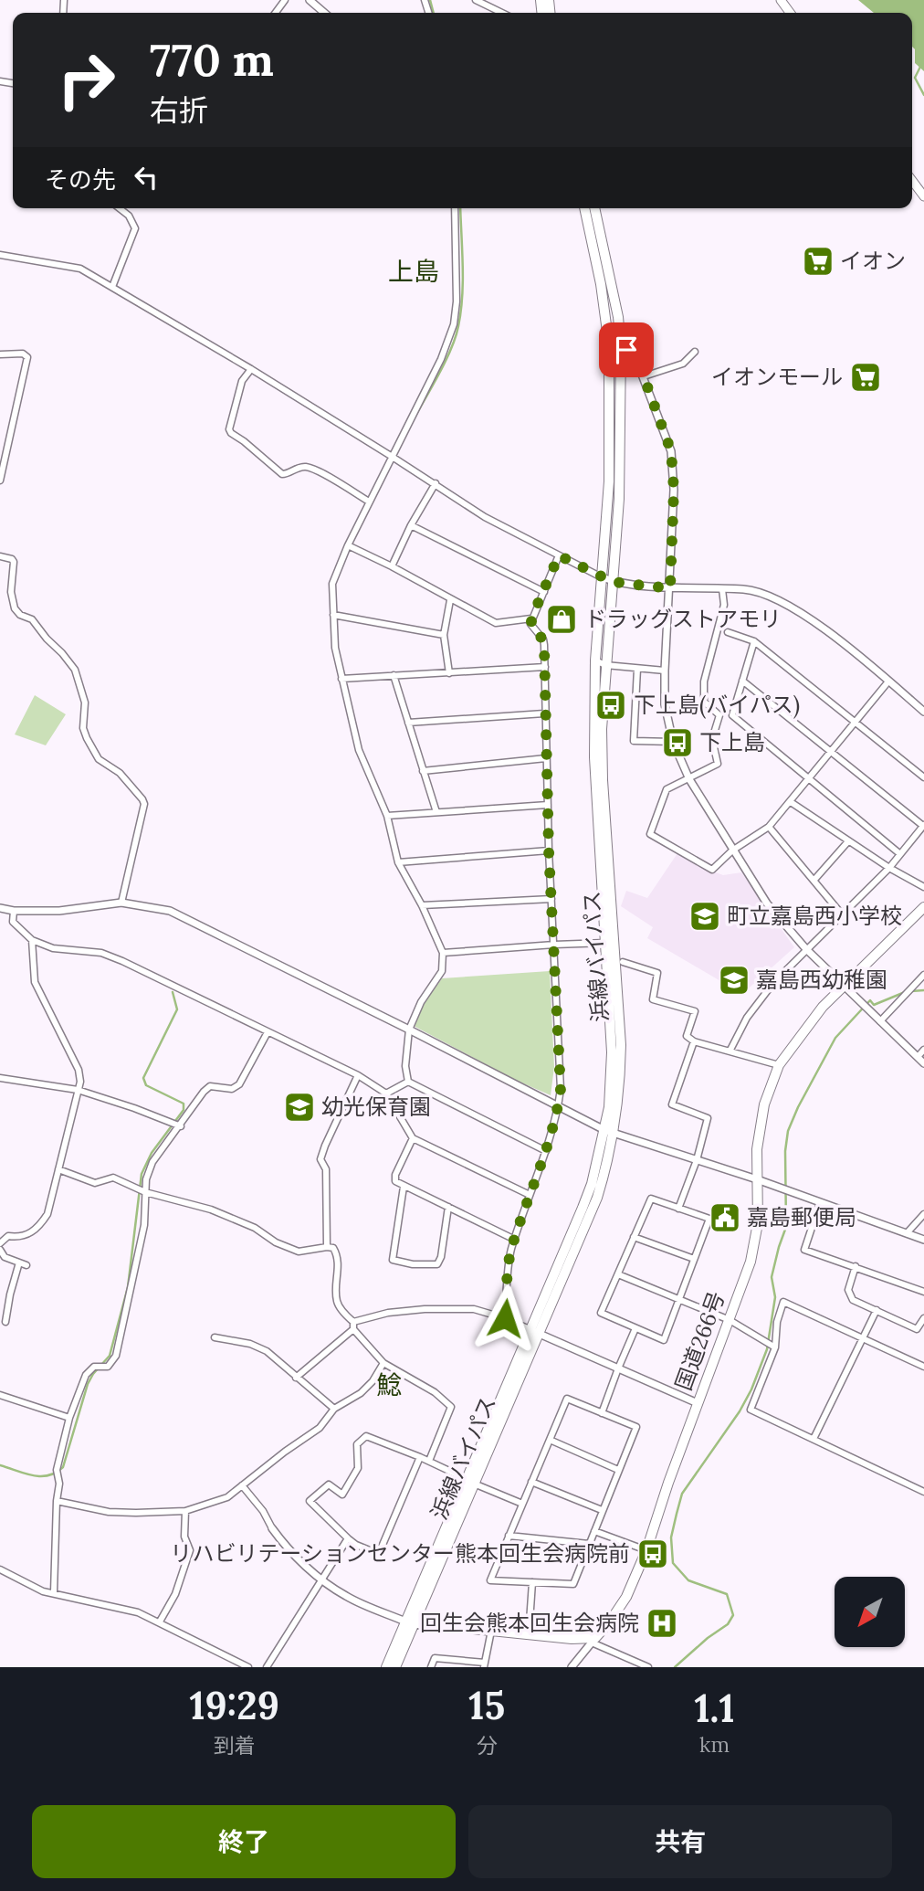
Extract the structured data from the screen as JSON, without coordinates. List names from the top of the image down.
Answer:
{
  "streets": {
    "highway": ["浜線バイパス", "国道266号"]
  },
  "districts": ["上島", "鯰"],
  "places": {
    "supermarket": ["イオン", "イオンモール"],
    "shop": ["ドラッグストアモリ"],
    "bus stop": ["下上島(バイパス)", "下上島", "リハビリテーションセンター熊本回生会病院前"],
    "school or university": ["町立嘉島西小学校", "嘉島西幼稚園", "幼光保育園"],
    "public building": ["嘉島郵便局"],
    "hospital": ["回生会熊本回生会病院"]
  },
  "north": "bottom left",
  "page": {
    "turn": ["770 m", "右折"],
    "then": "その先",
    "eta": [
      "19:29",
      "到着",
      "15",
      "分",
      "1.1",
      "km"
    ],
    "buttons": ["終了", "共有"]
  }
}
